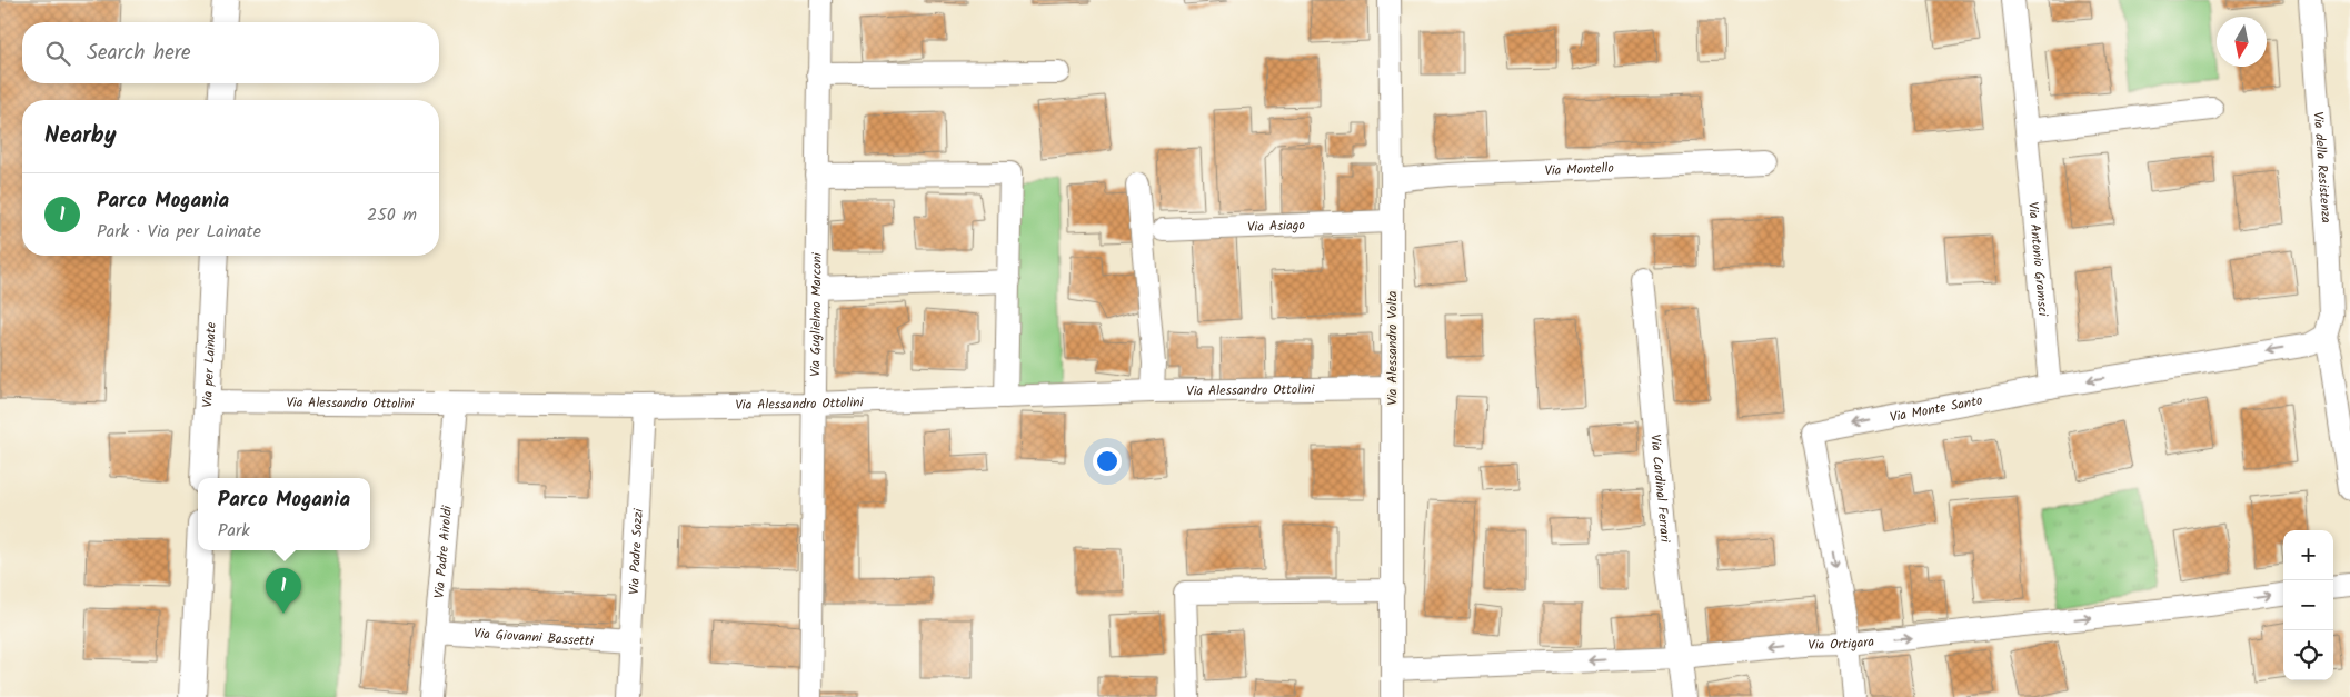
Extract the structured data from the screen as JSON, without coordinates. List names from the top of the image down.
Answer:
{
  "streets": {
    "street": [
      "Via della Resistenza",
      "Via Montello",
      "Via Asiago",
      "Via Antonio Gramsci",
      "Via Guglielmo Marconi",
      "Via Alessandro Volta",
      "Via per Lainate",
      "Via Alessandro Ottolini",
      "Via Monte Santo",
      "Via Cardinal Ferrari",
      "Via Padre Airoldi",
      "Via Padre Sozzi",
      "Via Giovanni Bassetti",
      "Via Ortigara"
    ]
  },
  "crossings": [
    ["Via della Resistenza", "Via Monte Santo"],
    ["Via Montello", "Via Alessandro Volta"],
    ["Via Asiago", "Via Alessandro Volta"],
    ["Via Antonio Gramsci", "Via Monte Santo"],
    ["Via Guglielmo Marconi", "Via Alessandro Ottolini"],
    ["Via Alessandro Volta", "Via Alessandro Ottolini"],
    ["Via Alessandro Volta", "Via Ortigara"],
    ["Via per Lainate", "Via Alessandro Ottolini"],
    ["Via Alessandro Ottolini", "Via Padre Airoldi"],
    ["Via Alessandro Ottolini", "Via Padre Sozzi"],
    ["Via Monte Santo", "Via Ortigara"],
    ["Via Cardinal Ferrari", "Via Ortigara"],
    ["Via Padre Airoldi", "Via Giovanni Bassetti"],
    ["Via Padre Sozzi", "Via Giovanni Bassetti"]
  ],
  "north": "bottom",
  "page": {
    "search": "Search here",
    "heading": "Nearby",
    "list": [
      {
        "mark": "1",
        "name": "Parco Mogania",
        "note": "Park · Via per Lainate",
        "value": "250 m"
      }
    ],
    "popup": ["Parco Mogania", "Park"],
    "map_buttons": ["+", "−"],
    "pins": "1"
  }
}
